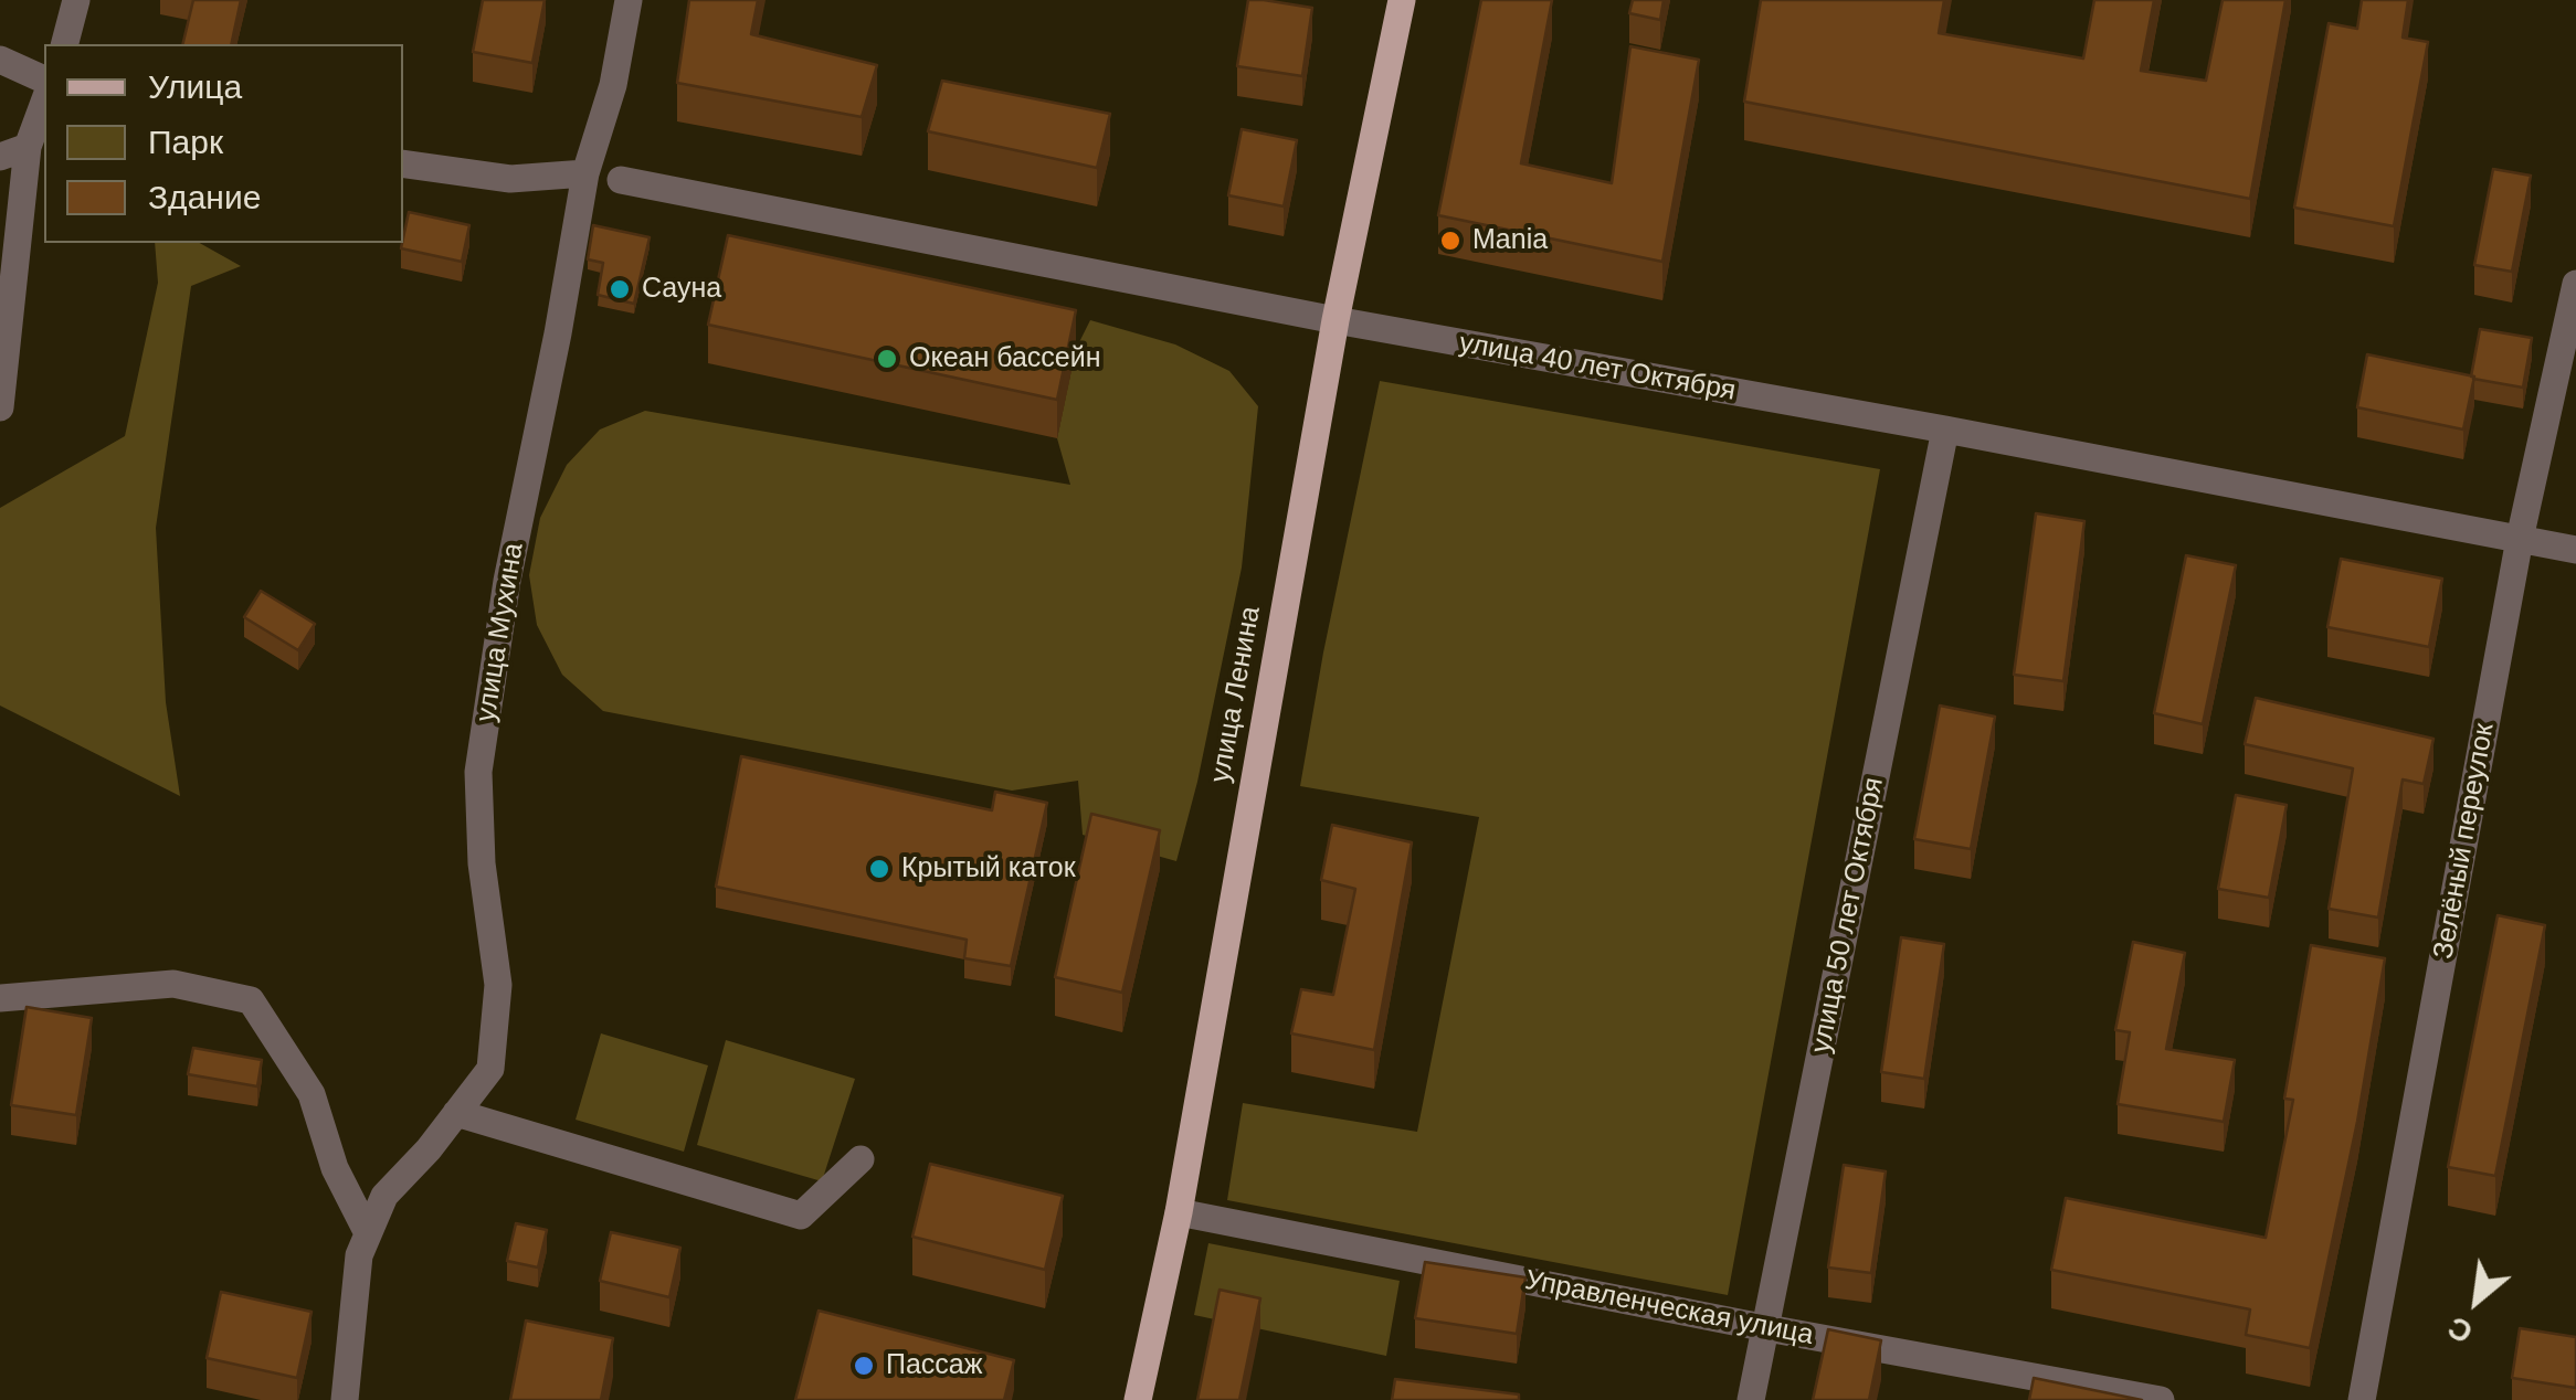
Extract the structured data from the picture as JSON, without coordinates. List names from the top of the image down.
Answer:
{
  "streets": {
    "main road": ["улица Ленина"],
    "street": [
      "улица 40 лет Октября",
      "улица Мухина",
      "Зелёный переулок",
      "улица 50 лет Октября",
      "Управленческая улица"
    ]
  },
  "crossings": [
    ["улица 40 лет Октября", "улица Ленина"],
    ["улица 40 лет Октября", "Зелёный переулок"],
    ["улица 40 лет Октября", "улица 50 лет Октября"],
    ["улица Ленина", "Управленческая улица"],
    ["улица 50 лет Октября", "Управленческая улица"]
  ],
  "places": [
    "Mania",
    "Сауна",
    "Океан бассейн",
    "Крытый каток",
    "Пассаж"
  ],
  "legend": ["Улица", "Парк", "Здание"],
  "north": "bottom left"
}
